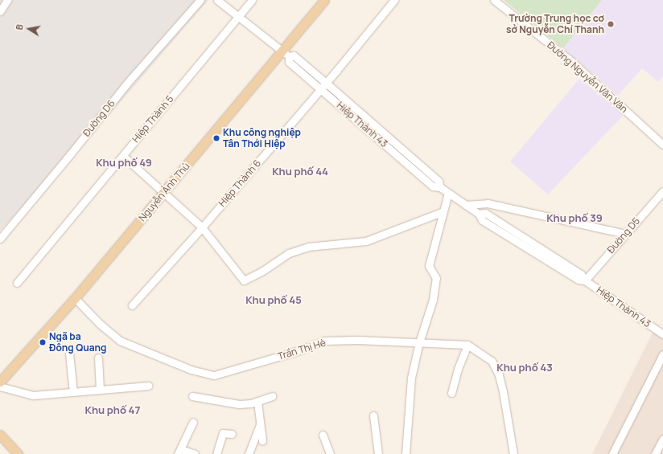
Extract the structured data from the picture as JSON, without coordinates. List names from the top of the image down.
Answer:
{
  "streets": {
    "main road": ["Nguyễn Ảnh Thủ"],
    "street": [
      "Đường Nguyễn Văn Vân",
      "Đường D6",
      "Hiệp Thành 5",
      "Hiệp Thành 43",
      "Hiệp Thành 6",
      "Đường D5",
      "Trần Thị Hè"
    ]
  },
  "crossings": [
    ["Hiệp Thành 5", "Hiệp Thành 43"],
    ["Hiệp Thành 43", "Hiệp Thành 6"],
    ["Hiệp Thành 43", "Nguyễn Ảnh Thủ"],
    ["Hiệp Thành 43", "Đường D5"],
    ["Nguyễn Ảnh Thủ", "Trần Thị Hè"]
  ],
  "districts": [
    "Khu phố 49",
    "Khu phố 44",
    "Khu phố 39",
    "Khu phố 45",
    "Khu phố 43",
    "Khu phố 47"
  ],
  "places": ["Trường Trung học cơ sở Nguyễn Chí Thanh", "Khu công nghiệp Tân Thới Hiệp", "Ngã ba Đông Quang"],
  "north": "left"
}
